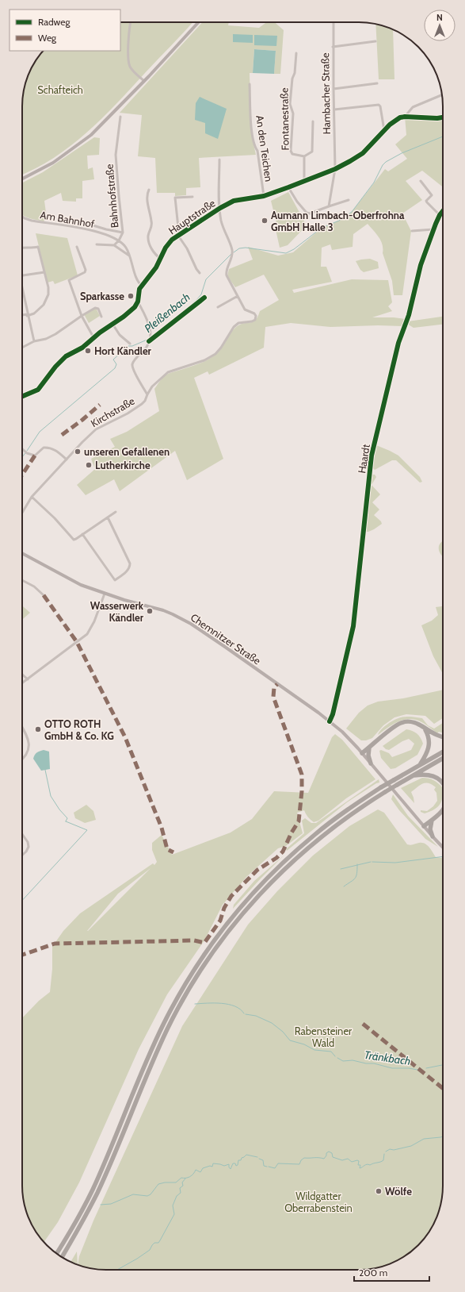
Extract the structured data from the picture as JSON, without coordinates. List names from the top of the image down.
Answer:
{
  "streets": {
    "main road": ["Hauptstraße", "Chemnitzer Straße"],
    "street": [
      "Hambacher Straße",
      "Fontanestraße",
      "An den Teichen",
      "Bahnhofstraße",
      "Am Bahnhof",
      "Kirchstraße",
      "Haardt"
    ]
  },
  "crossings": [
    ["Hambacher Straße", "Hauptstraße"],
    ["An den Teichen", "Hauptstraße"],
    ["Bahnhofstraße", "Hauptstraße"],
    ["Bahnhofstraße", "Am Bahnhof"],
    ["Hauptstraße", "Kirchstraße"],
    ["Haardt", "Chemnitzer Straße"]
  ],
  "water": ["Pleißenbach", "Tränkbach"],
  "parks": ["Schafteich", "Rabensteiner Wald", "Wildgatter Oberrabenstein"],
  "places": [
    "Aumann Limbach-Oberfrohna GmbH Halle 3",
    "Sparkasse",
    "Hort Kändler",
    "unseren Gefallenen",
    "Lutherkirche",
    "Wasserwerk Kändler",
    "OTTO ROTH GmbH & Co. KG",
    "Wölfe"
  ],
  "legend": ["Radweg", "Weg"],
  "scale_bar": "200 m",
  "north": "top"
}
